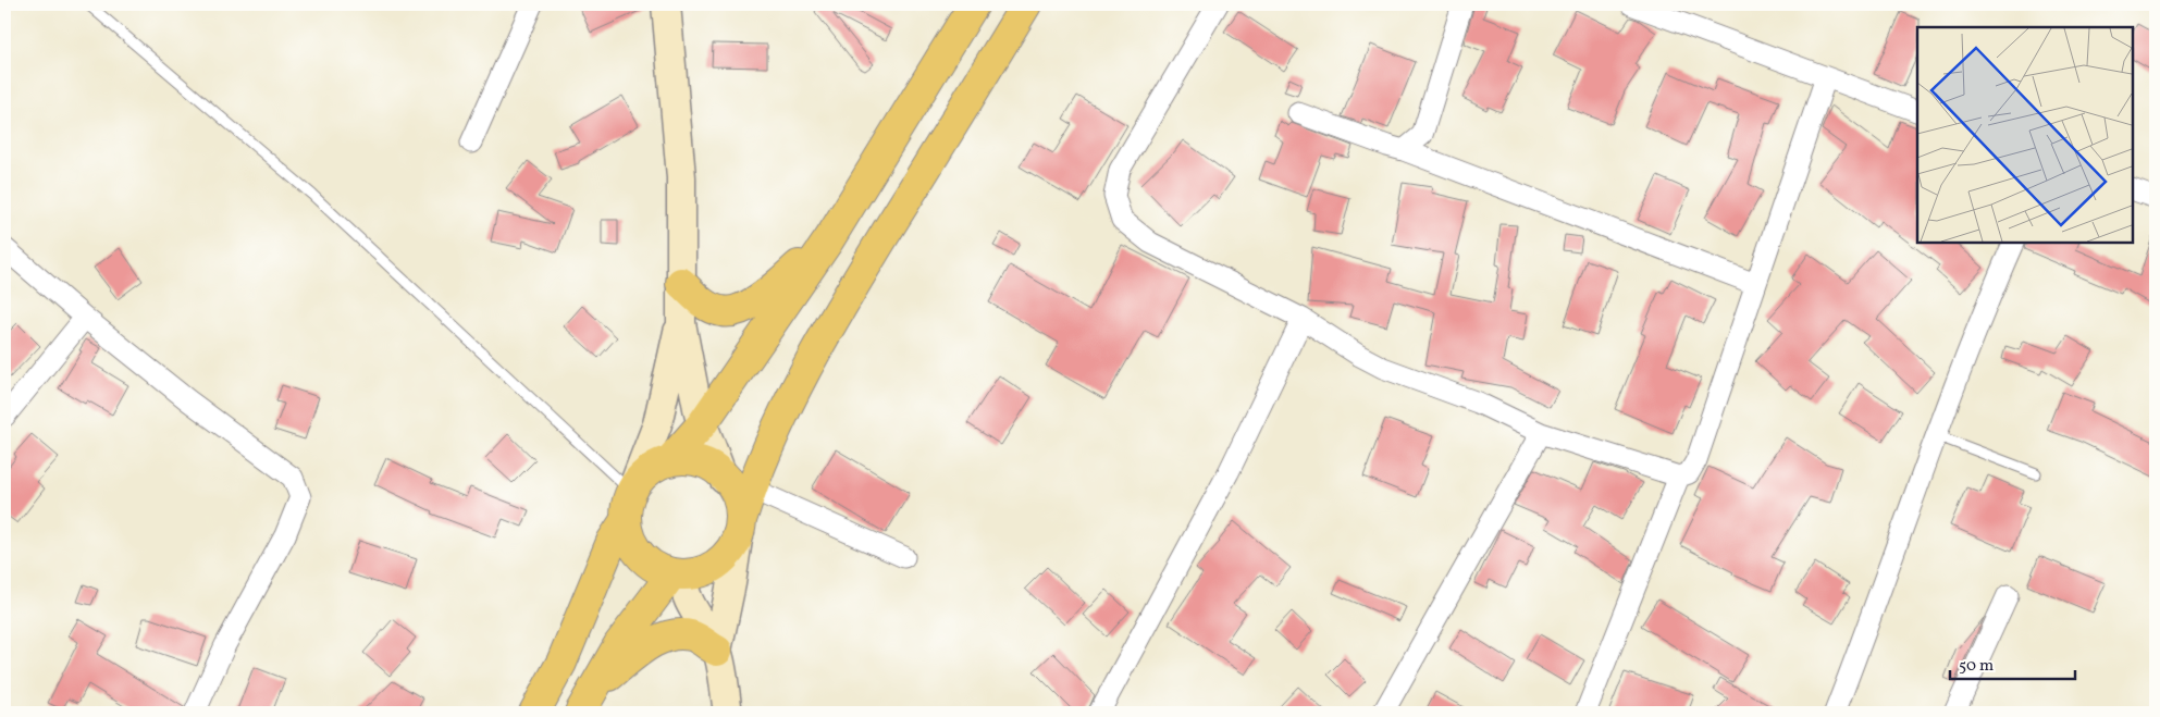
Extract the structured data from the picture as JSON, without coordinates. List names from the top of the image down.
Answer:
{
  "scale_bar": "50 m"
}
